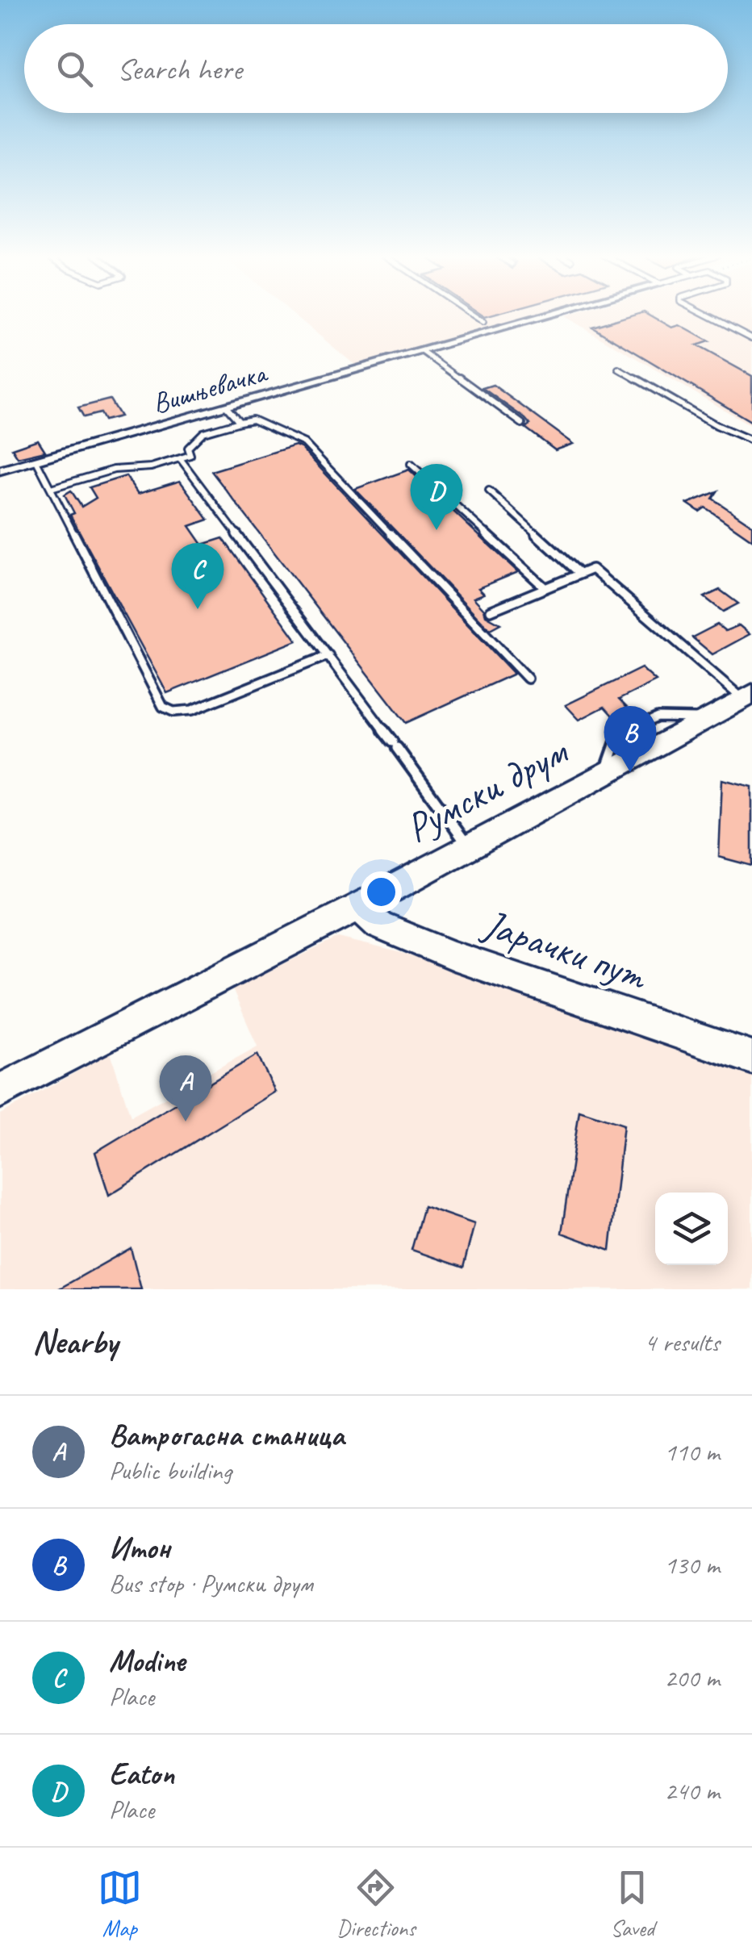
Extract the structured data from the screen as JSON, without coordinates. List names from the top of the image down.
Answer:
{
  "streets": {
    "main road": ["Румски друм", "Јарачки пут"],
    "street": ["Вишњевачка"]
  },
  "crossings": [
    ["Румски друм", "Јарачки пут"]
  ],
  "page": {
    "search": "Search here",
    "pins": [
      "D",
      "C",
      "B",
      "A"
    ],
    "heading": ["Nearby", "4 results"],
    "list": [
      {
        "mark": "A",
        "name": "Ватрогасна станица",
        "note": "Public building",
        "value": "110 m"
      },
      {
        "mark": "B",
        "name": "Итон",
        "note": "Bus stop · Румски друм",
        "value": "130 m"
      },
      {
        "mark": "C",
        "name": "Modine",
        "note": "Place",
        "value": "200 m"
      },
      {
        "mark": "D",
        "name": "Eaton",
        "note": "Place",
        "value": "240 m"
      }
    ],
    "nav": ["Map", "Directions", "Saved"]
  }
}
